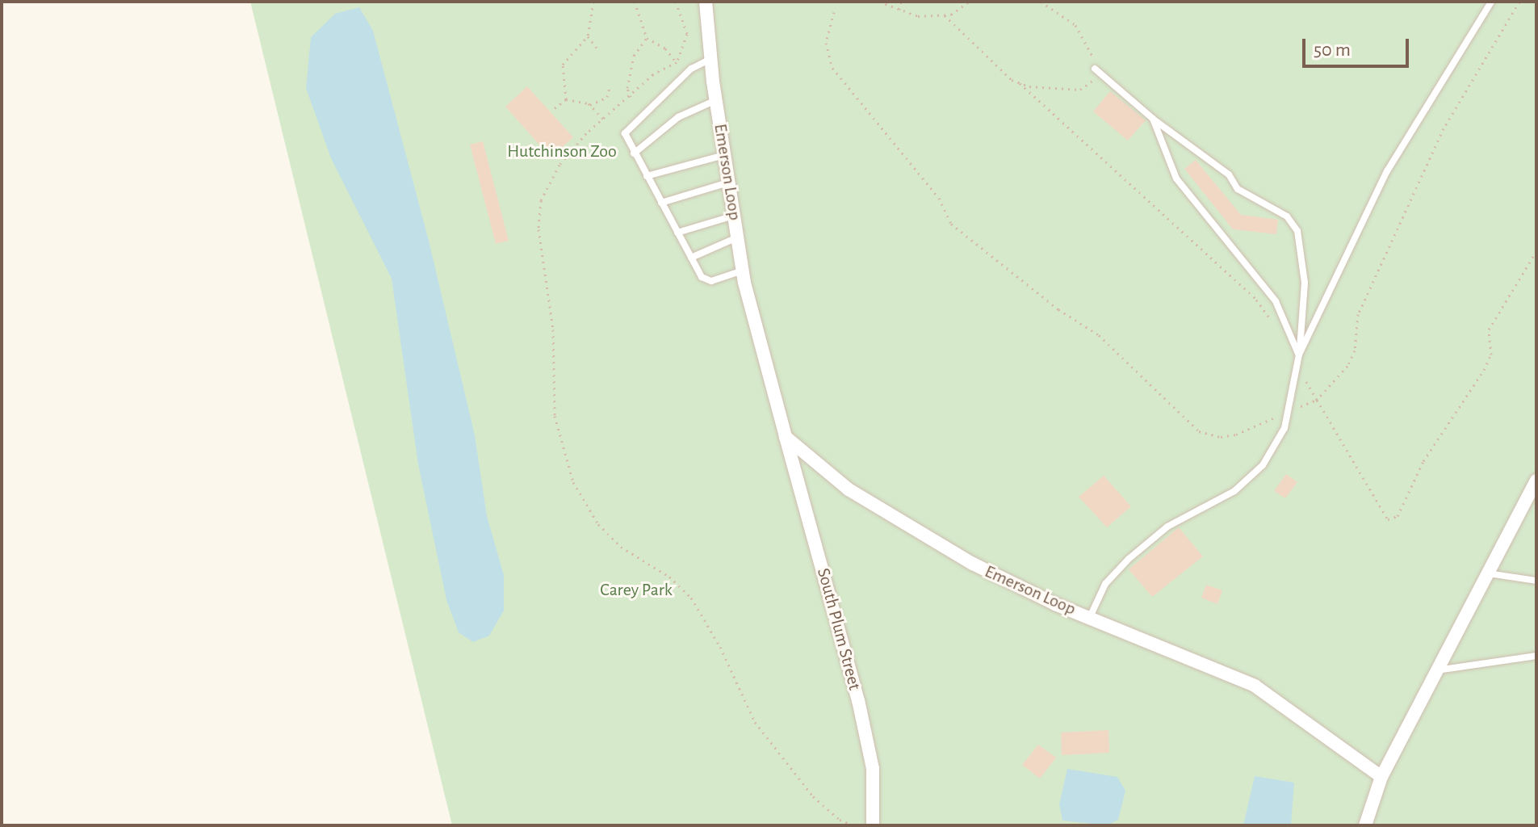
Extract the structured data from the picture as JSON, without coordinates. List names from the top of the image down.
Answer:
{
  "streets": {
    "street": ["Emerson Loop", "South Plum Street"]
  },
  "crossings": [
    ["Emerson Loop", "South Plum Street"]
  ],
  "parks": ["Hutchinson Zoo", "Carey Park"],
  "scale_bar": "50 m"
}
